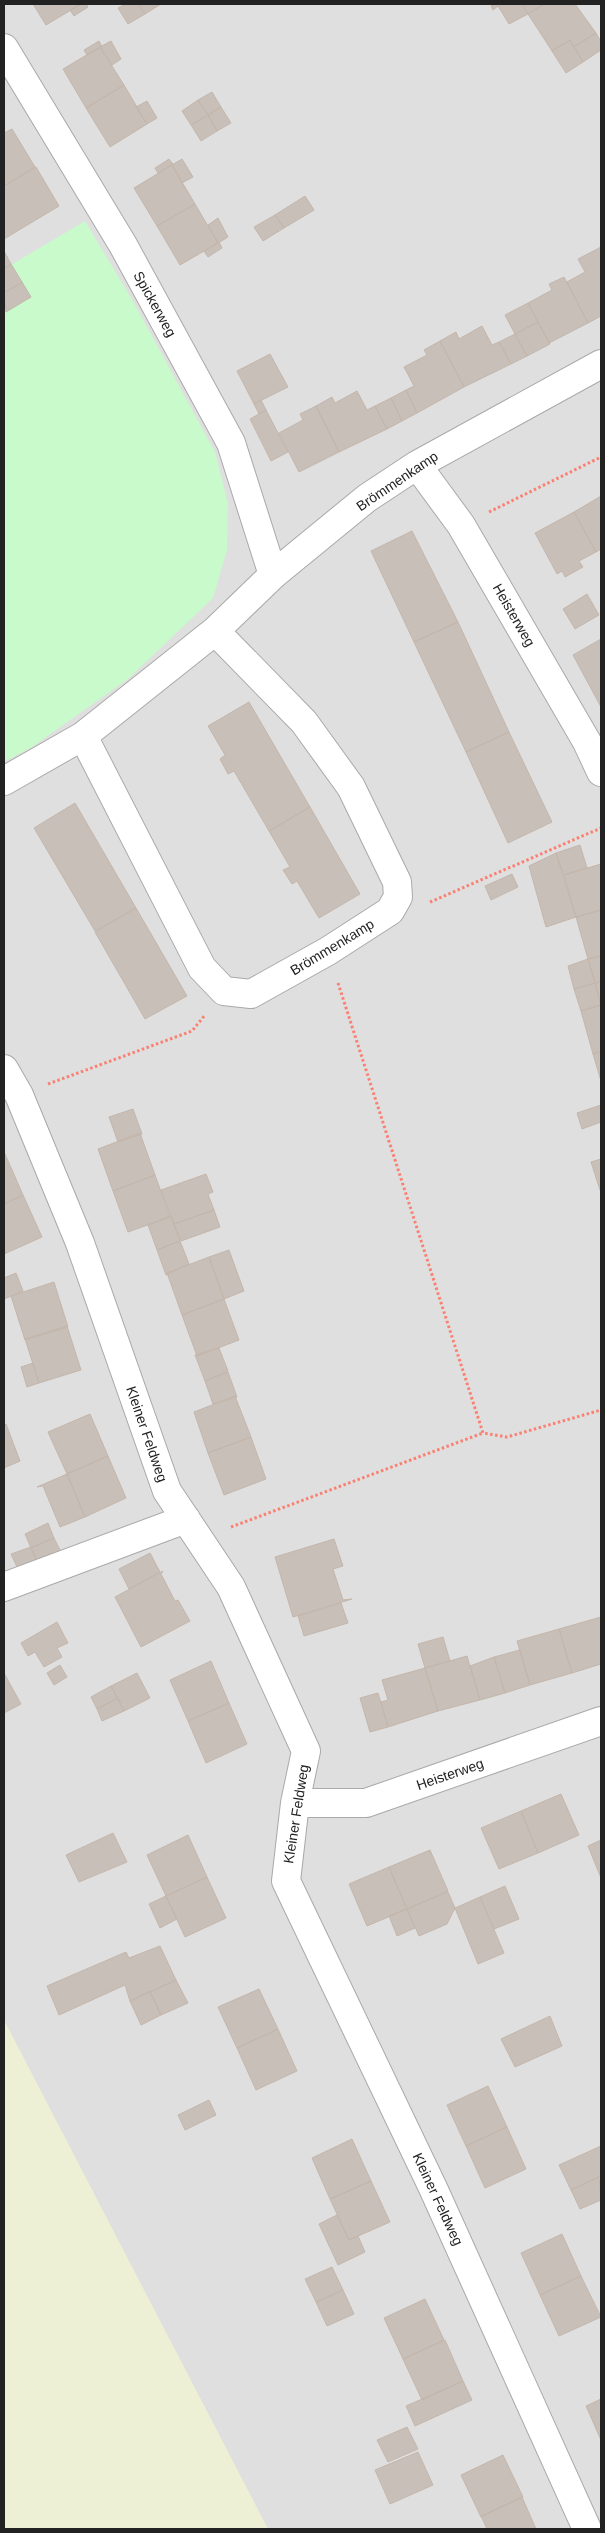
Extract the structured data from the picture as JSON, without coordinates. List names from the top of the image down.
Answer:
{
  "streets": {
    "street": [
      "Spickerweg",
      "Brömmenkamp",
      "Heisterweg",
      "Kleiner Feldweg"
    ]
  },
  "crossings": [
    ["Spickerweg", "Brömmenkamp"],
    ["Brömmenkamp", "Heisterweg"],
    ["Heisterweg", "Kleiner Feldweg"]
  ]
}
